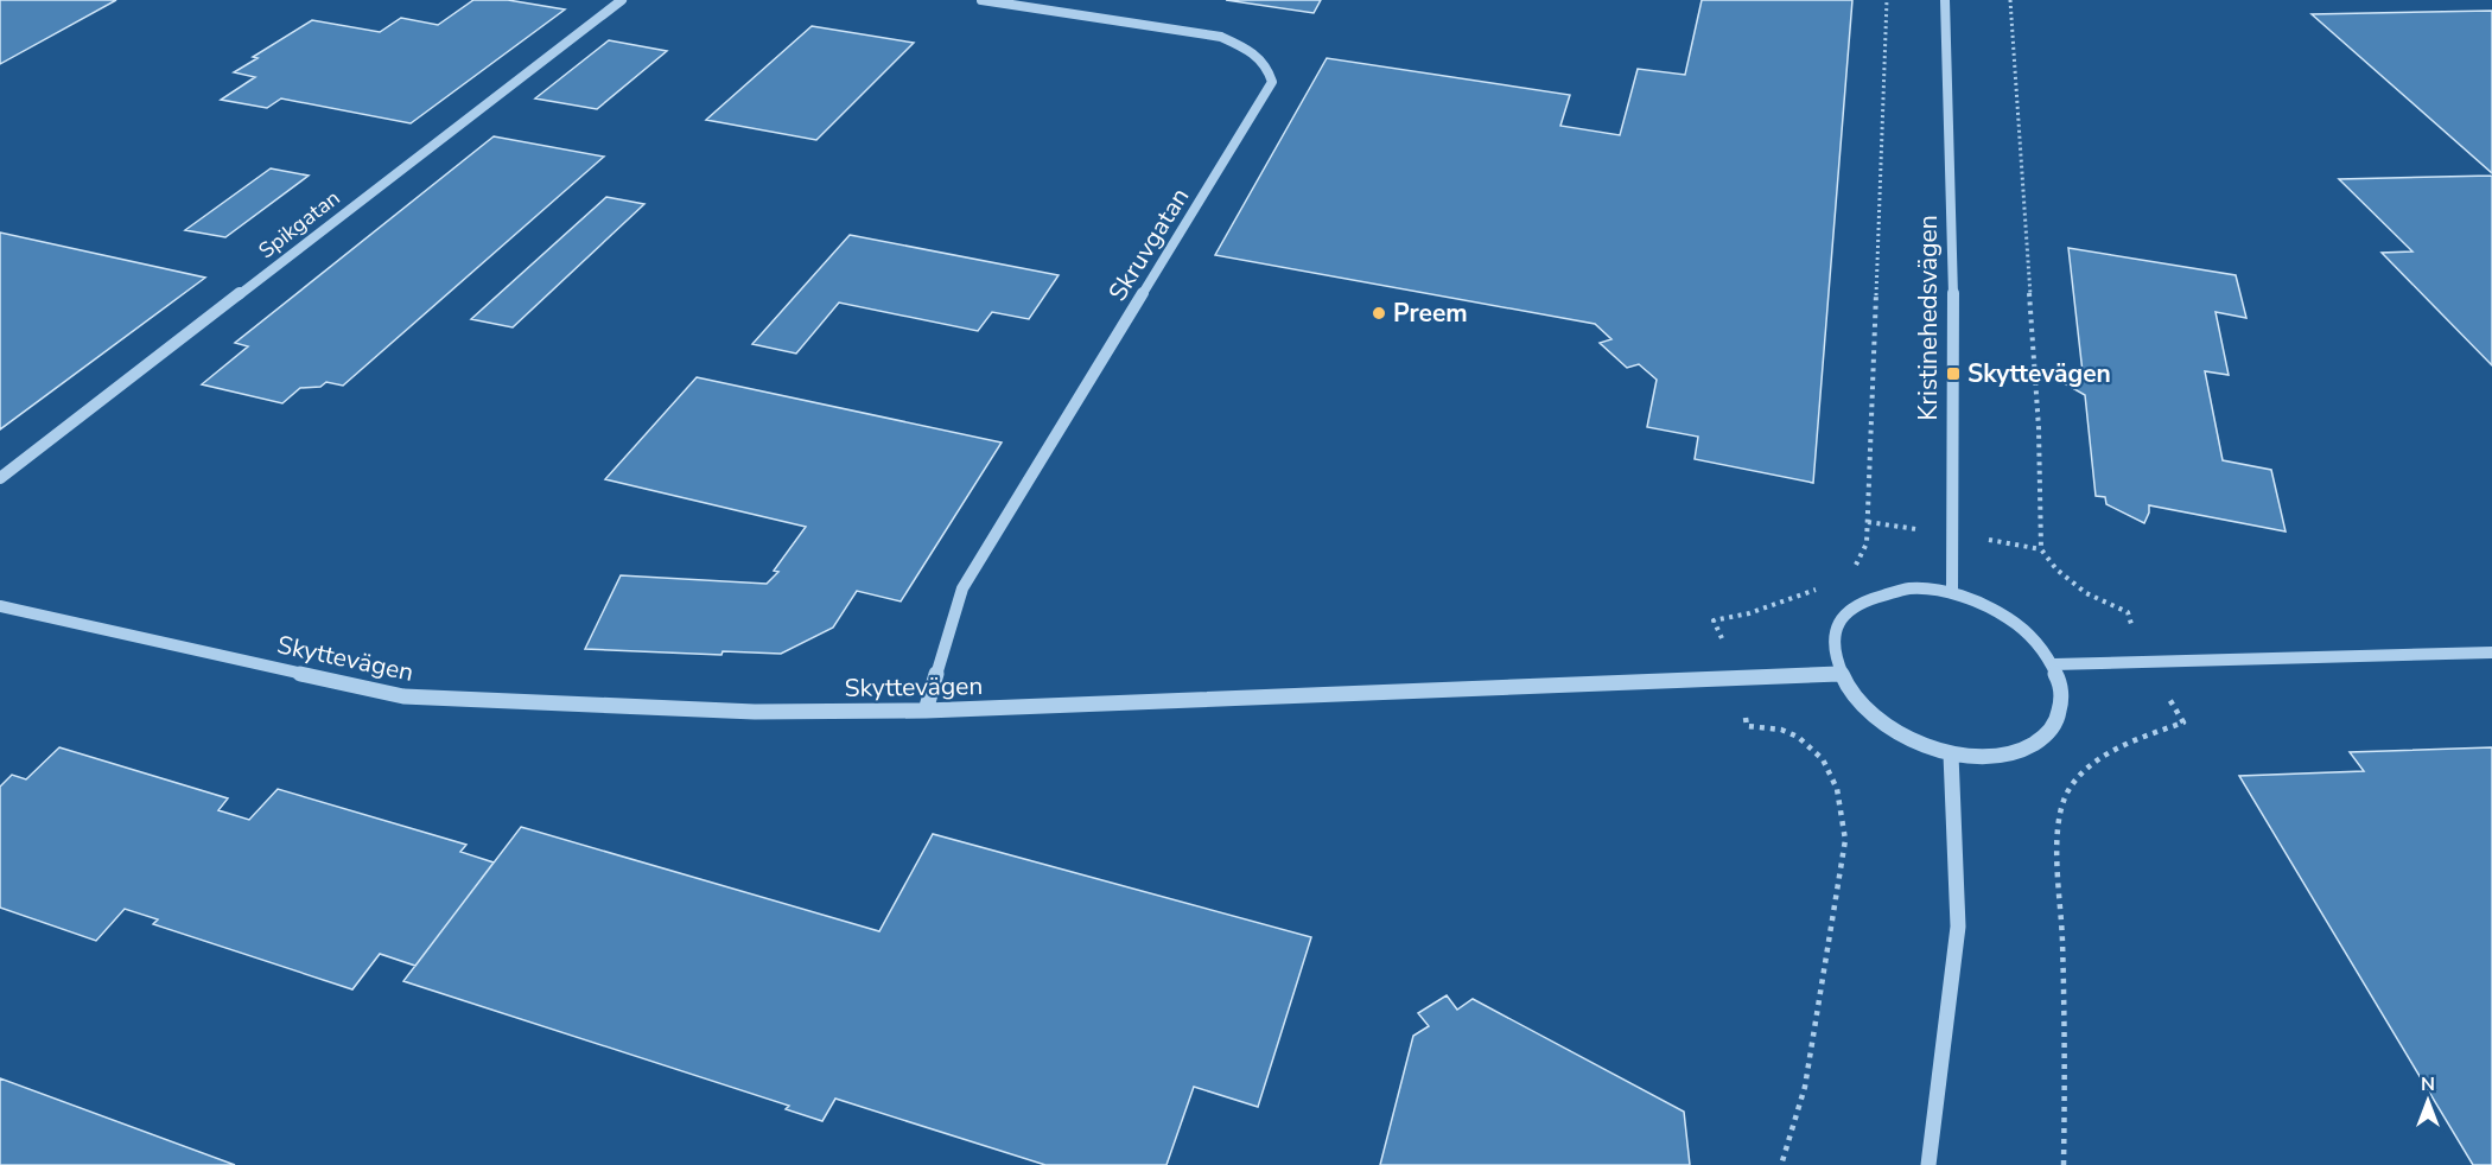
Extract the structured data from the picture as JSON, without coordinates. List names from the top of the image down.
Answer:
{
  "streets": {
    "street": [
      "Spikgatan",
      "Skruvgatan",
      "Kristinehedsvägen",
      "Skyttevägen"
    ]
  },
  "crossings": [
    ["Skruvgatan", "Skyttevägen"],
    ["Kristinehedsvägen", "Skyttevägen"]
  ],
  "places": {
    "other": ["Preem"],
    "transit": ["Skyttevägen"]
  },
  "north": "top"
}
